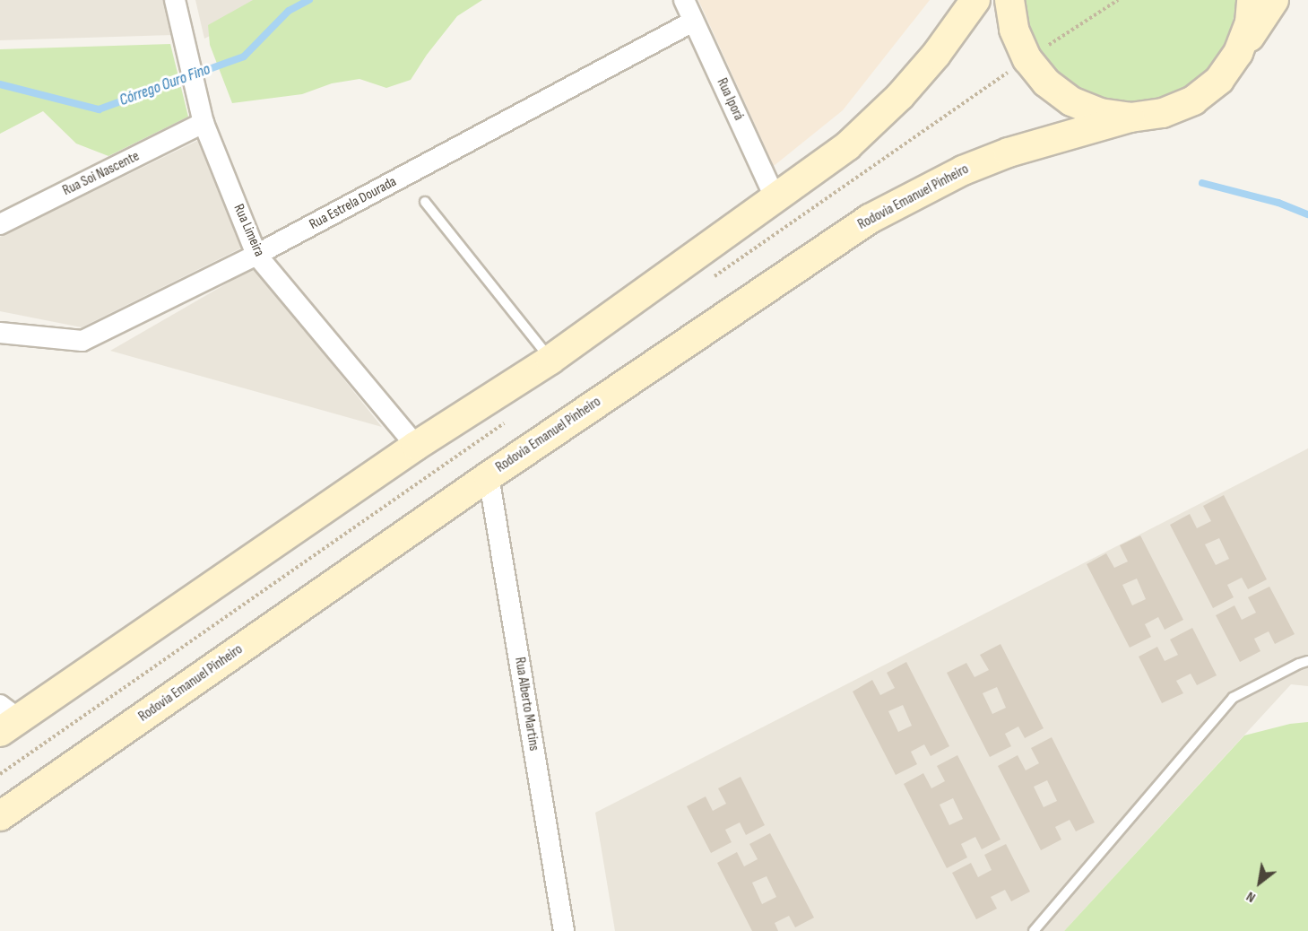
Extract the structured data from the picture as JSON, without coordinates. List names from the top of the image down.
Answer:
{
  "streets": {
    "main road": ["Rodovia Emanuel Pinheiro"],
    "street": [
      "Rua Iporá",
      "Rua Soi Nascente",
      "Rua Estrela Dourada",
      "Rua Limeira",
      "Rua Alberto Martins"
    ]
  },
  "crossings": [
    ["Rua Iporá", "Rua Estrela Dourada"],
    ["Rua Soi Nascente", "Rua Limeira"],
    ["Rodovia Emanuel Pinheiro", "Rua Alberto Martins"],
    ["Rua Estrela Dourada", "Rua Limeira"]
  ],
  "water": ["Córrego Ouro Fino"],
  "north": "bottom left"
}
